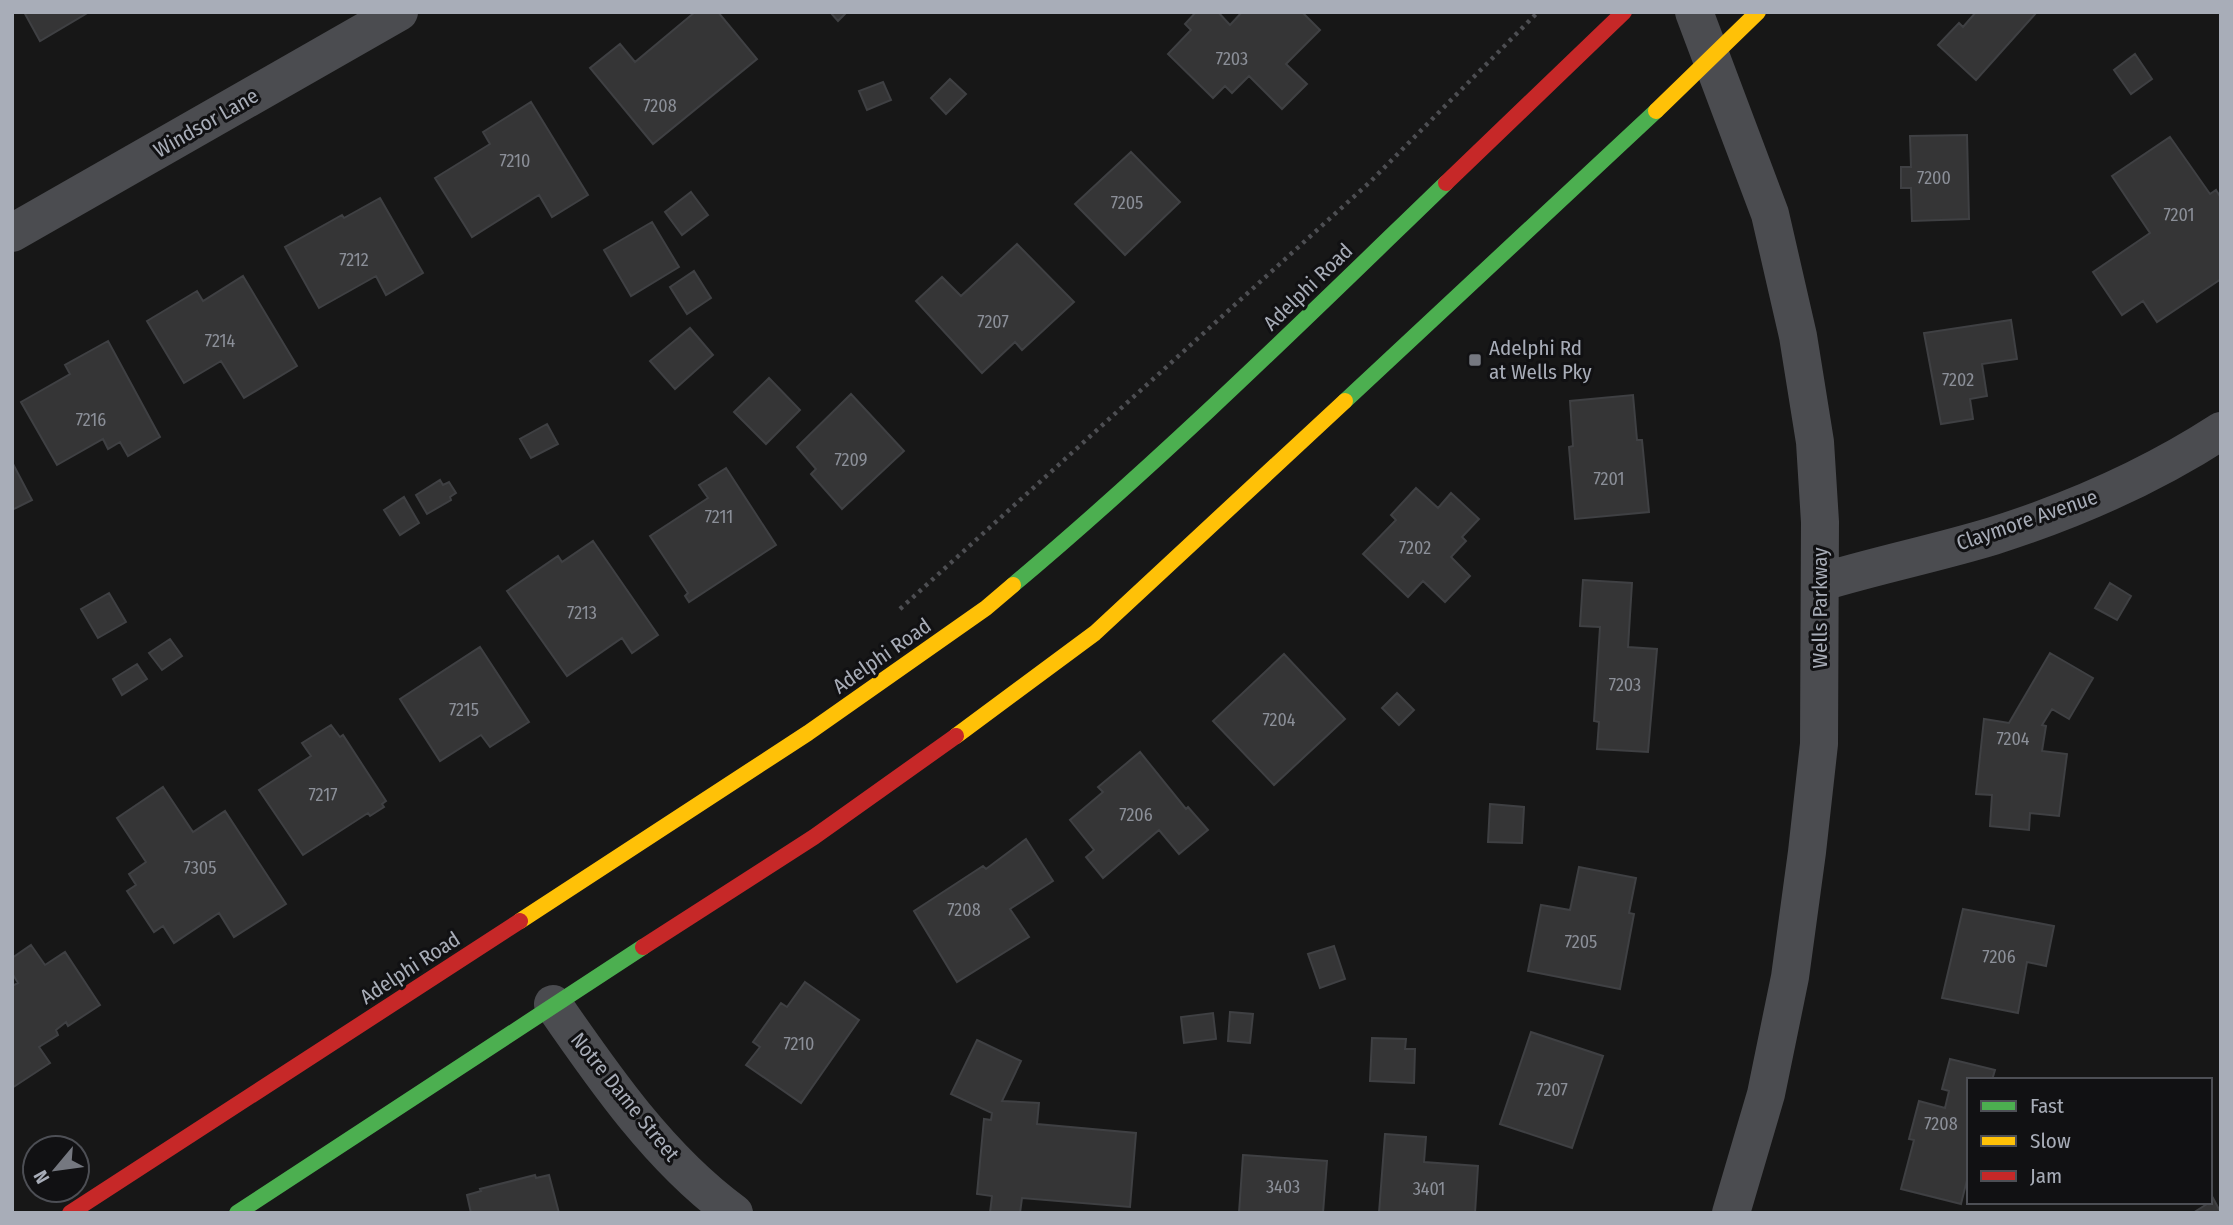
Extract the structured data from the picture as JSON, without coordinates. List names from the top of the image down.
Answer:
{
  "streets": {
    "main road": ["Adelphi Road"],
    "street": [
      "Windsor Lane",
      "Claymore Avenue",
      "Wells Parkway",
      "Notre Dame Street"
    ]
  },
  "crossings": [
    ["Claymore Avenue", "Wells Parkway"]
  ],
  "places": {
    "transit": ["Adelphi Rd at Wells Pky"]
  },
  "house_numbers": [
    "7203",
    "7208",
    "7210",
    "7200",
    "7205",
    "7201",
    "7212",
    "7207",
    "7214",
    "7202",
    "7216",
    "7209",
    "7201",
    "7211",
    "7202",
    "7213",
    "7203",
    "7215",
    "7204",
    "7204",
    "7217",
    "7206",
    "7305",
    "7208",
    "7205",
    "7206",
    "7210",
    "7207",
    "7208",
    "3403",
    "3401"
  ],
  "legend": ["Fast", "Slow", "Jam"],
  "north": "bottom left"
}
